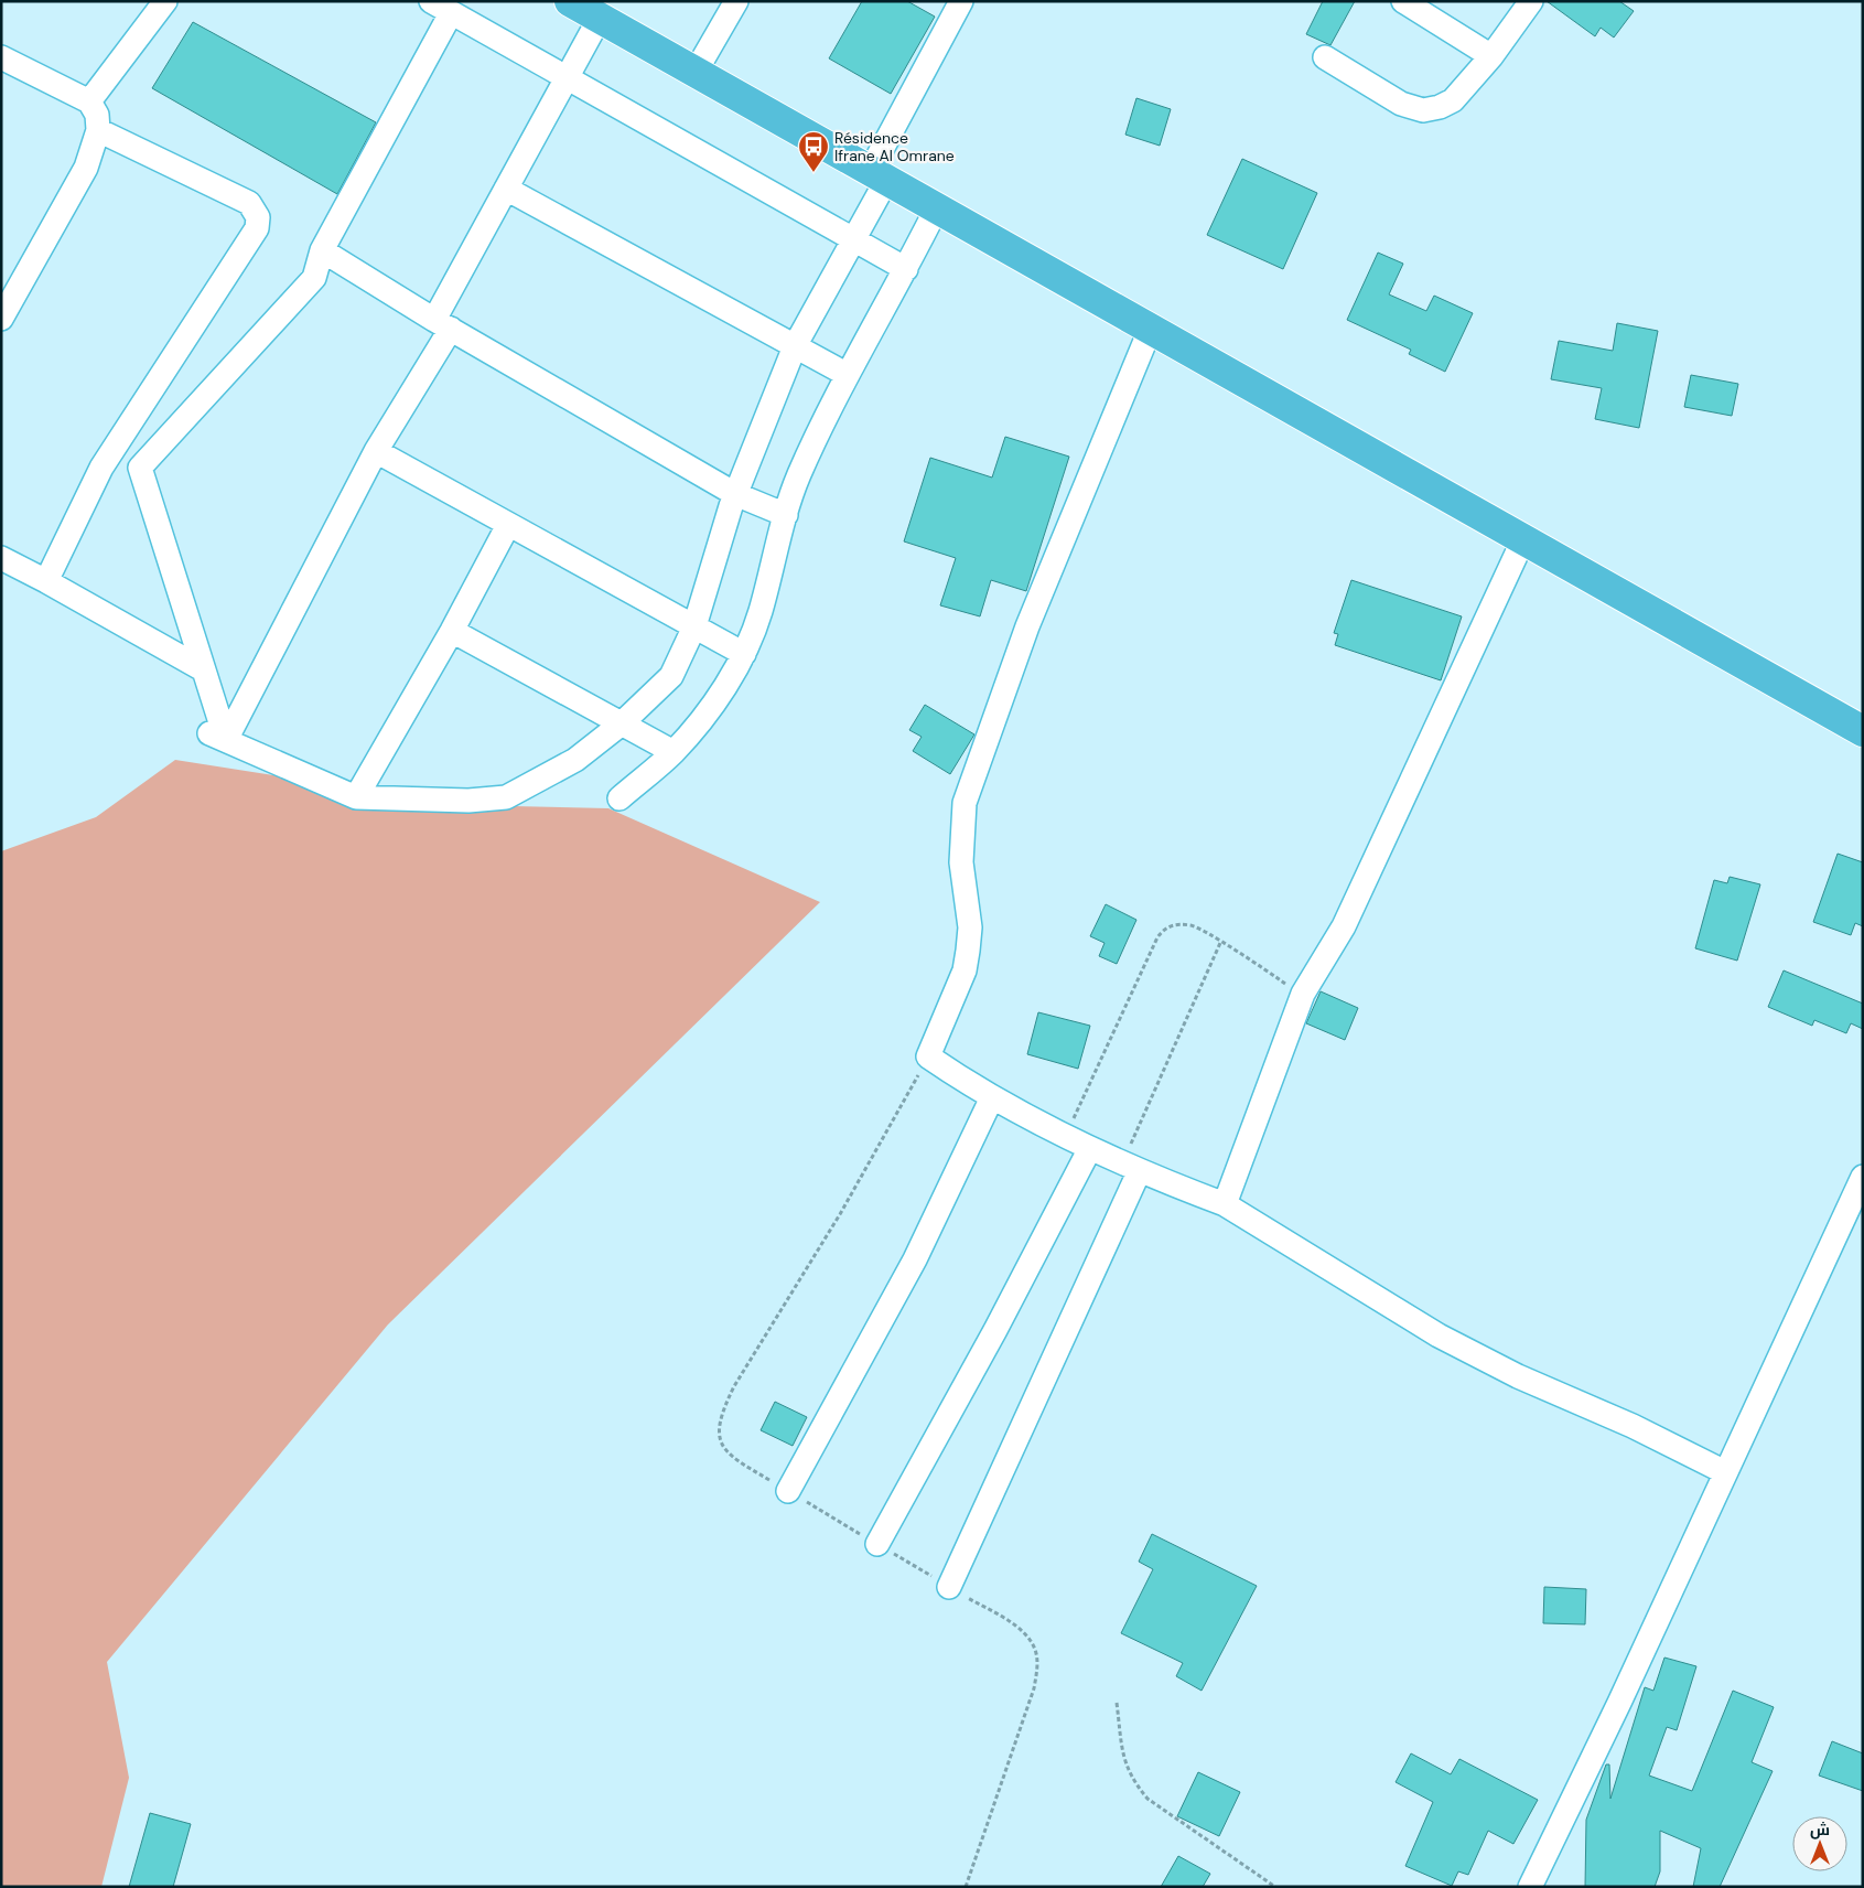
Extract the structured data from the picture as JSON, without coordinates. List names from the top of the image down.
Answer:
{
  "places": {
    "bus stop": ["Résidence Ifrane Al Omrane"]
  },
  "north": "top"
}
